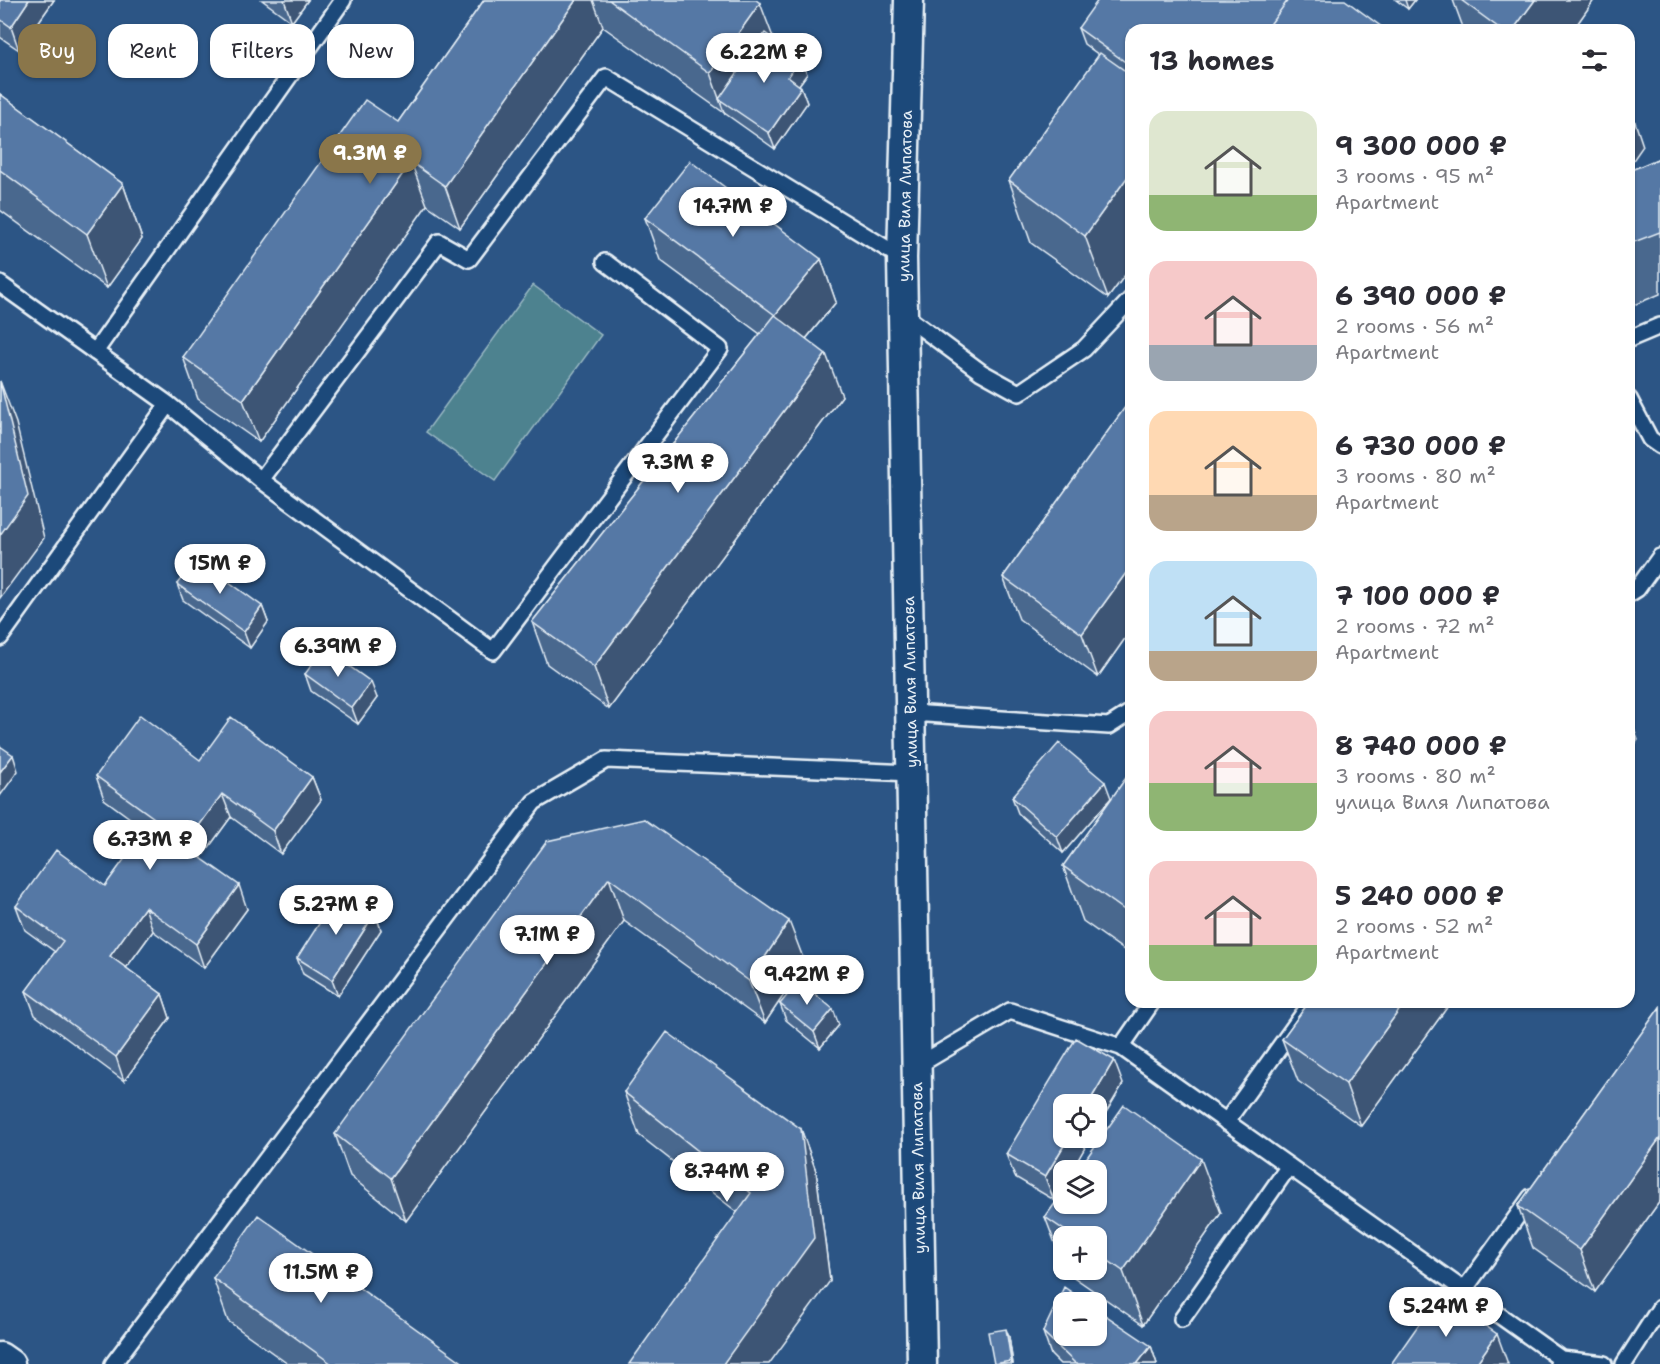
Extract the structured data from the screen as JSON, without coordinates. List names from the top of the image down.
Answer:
{
  "streets": {
    "street": ["улица Виля Липатова"]
  },
  "page": {
    "chip": [
      "Buy",
      "Rent",
      "Filters",
      "New"
    ],
    "heading": "13 homes",
    "price": [
      "6.22M ₽",
      "9.3M ₽",
      "14.7M ₽",
      "7.3M ₽",
      "15M ₽",
      "6.39M ₽",
      "6.73M ₽",
      "5.27M ₽",
      "7.1M ₽",
      "9.42M ₽",
      "8.74M ₽",
      "11.5M ₽",
      "5.24M ₽"
    ],
    "list": [
      {
        "name": "9 300 000 ₽",
        "note": "3 rooms · 95 m² · Apartment"
      },
      {
        "name": "6 390 000 ₽",
        "note": "2 rooms · 56 m² · Apartment"
      },
      {
        "name": "6 730 000 ₽",
        "note": "3 rooms · 80 m² · Apartment"
      },
      {
        "name": "7 100 000 ₽",
        "note": "2 rooms · 72 m² · Apartment"
      },
      {
        "name": "8 740 000 ₽",
        "note": "3 rooms · 80 m² · улица Виля Липатова"
      },
      {
        "name": "5 240 000 ₽",
        "note": "2 rooms · 52 m² · Apartment"
      }
    ],
    "map_buttons": ["+", "−"]
  }
}
